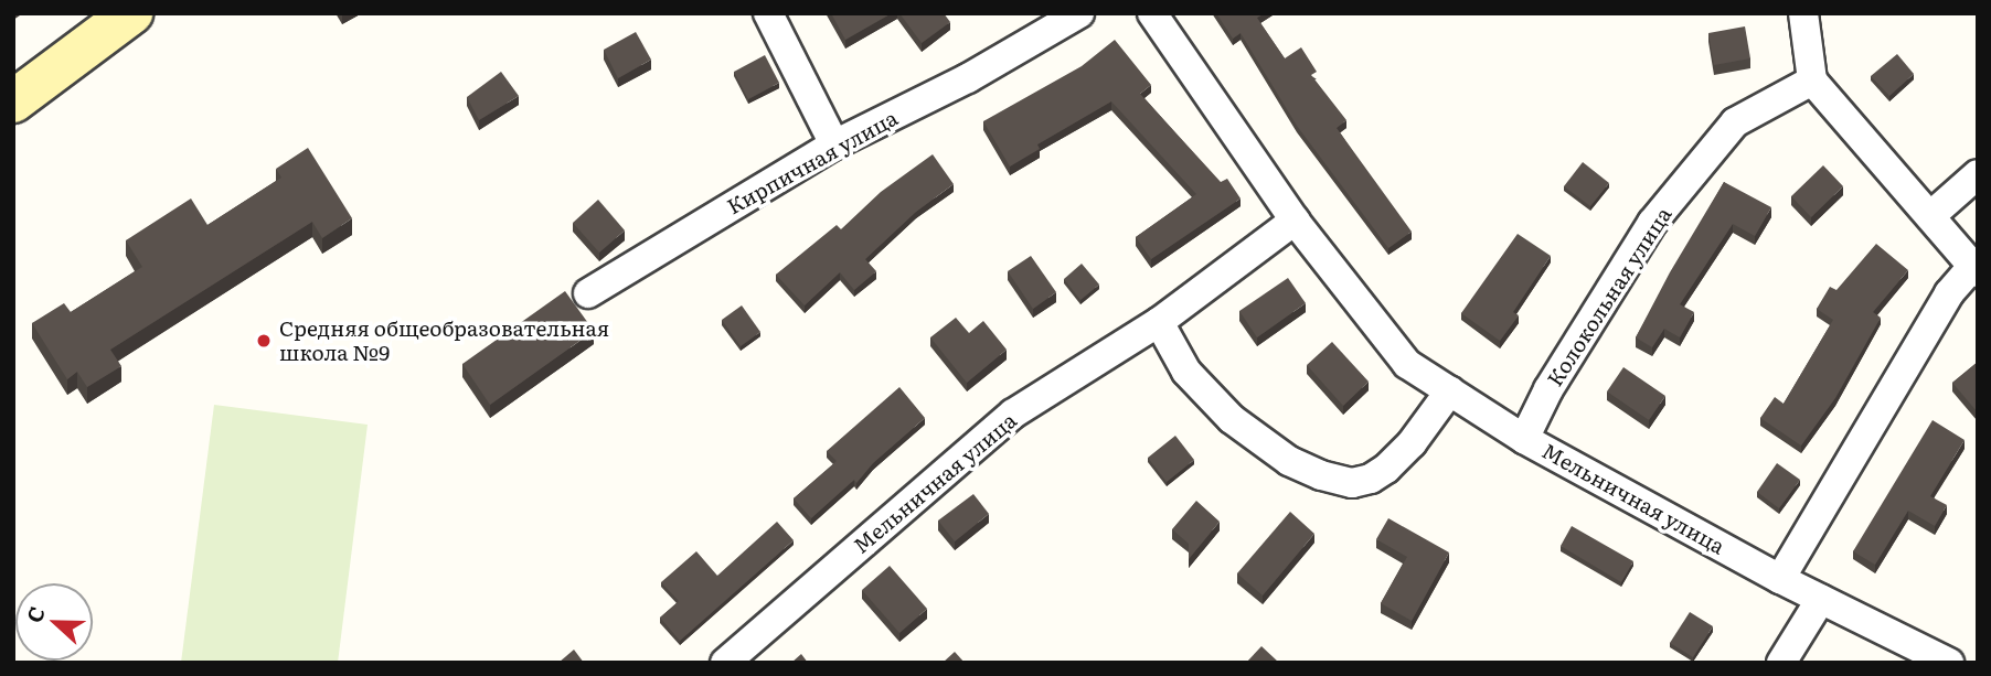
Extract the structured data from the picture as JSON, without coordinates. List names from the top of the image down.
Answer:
{
  "streets": {
    "street": ["Кирпичная улица", "Колокольная улица", "Мельничная улица"]
  },
  "crossings": [
    ["Колокольная улица", "Мельничная улица"]
  ],
  "places": ["Средняя общеобразовательная школа №9"],
  "north": "left"
}
